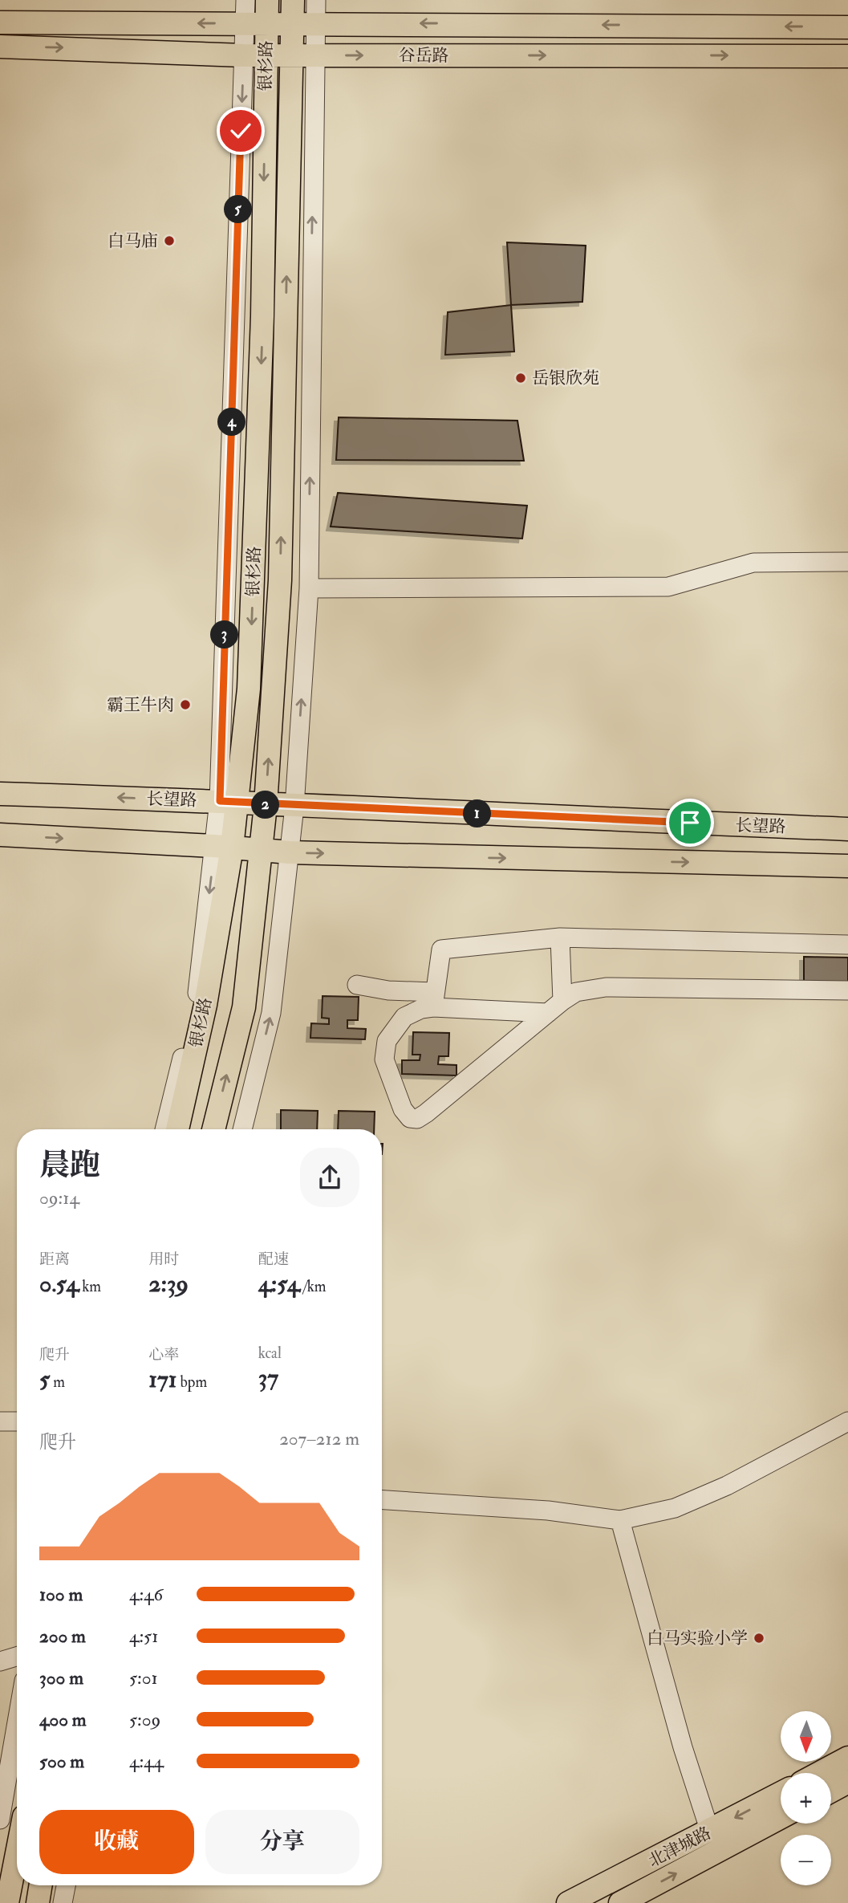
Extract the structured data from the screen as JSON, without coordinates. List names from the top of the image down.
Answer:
{
  "streets": {
    "main road": [
      "谷岳路",
      "银杉路",
      "长望路",
      "北津城路"
    ]
  },
  "crossings": [
    ["谷岳路", "银杉路"],
    ["银杉路", "长望路"]
  ],
  "places": [
    "白马庙",
    "岳银欣苑",
    "霸王牛肉",
    "白马实验小学"
  ],
  "north": "bottom",
  "page": {
    "pins": [
      "5",
      "4",
      "3",
      "2",
      "1"
    ],
    "heading": ["晨跑", "09:14"],
    "stats": [
      ["距离", "0.54 km"],
      ["用时", "2:39"],
      ["配速", "4:54 /km"],
      ["爬升", "5 m"],
      ["心率", "171 bpm"],
      ["kcal", "37"]
    ],
    "chart": ["爬升", "207–212 m"],
    "list": [
      {
        "name": "100 m",
        "note": "4:46"
      },
      {
        "name": "200 m",
        "note": "4:51"
      },
      {
        "name": "300 m",
        "note": "5:01"
      },
      {
        "name": "400 m",
        "note": "5:09"
      },
      {
        "name": "500 m",
        "note": "4:44"
      }
    ],
    "map_buttons": ["+", "−"],
    "buttons": ["收藏", "分享"]
  }
}
